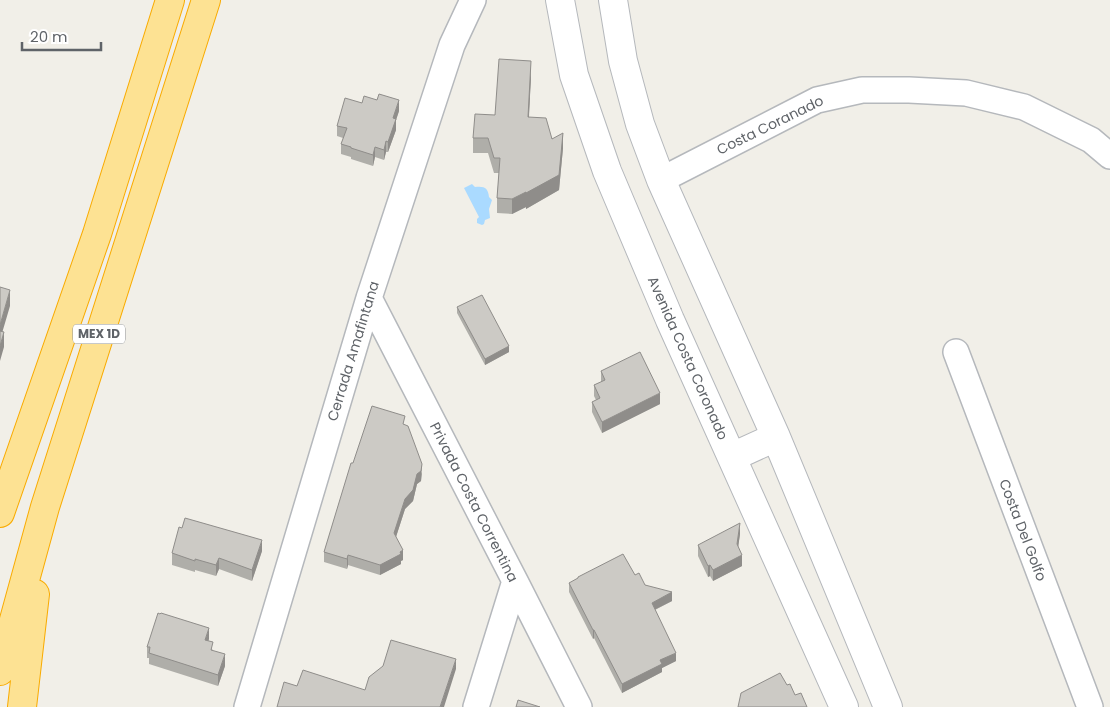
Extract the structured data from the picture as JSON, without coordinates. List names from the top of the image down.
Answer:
{
  "streets": {
    "highway": ["MEX 1D"],
    "street": [
      "Costa Coranado",
      "Cerrada Amafintana",
      "Avenida Costa Coronado",
      "Privada Costa Correntina",
      "Costa Del Golfo"
    ]
  },
  "crossings": [
    ["Cerrada Amafintana", "Privada Costa Correntina"]
  ],
  "scale_bar": "20 m"
}
